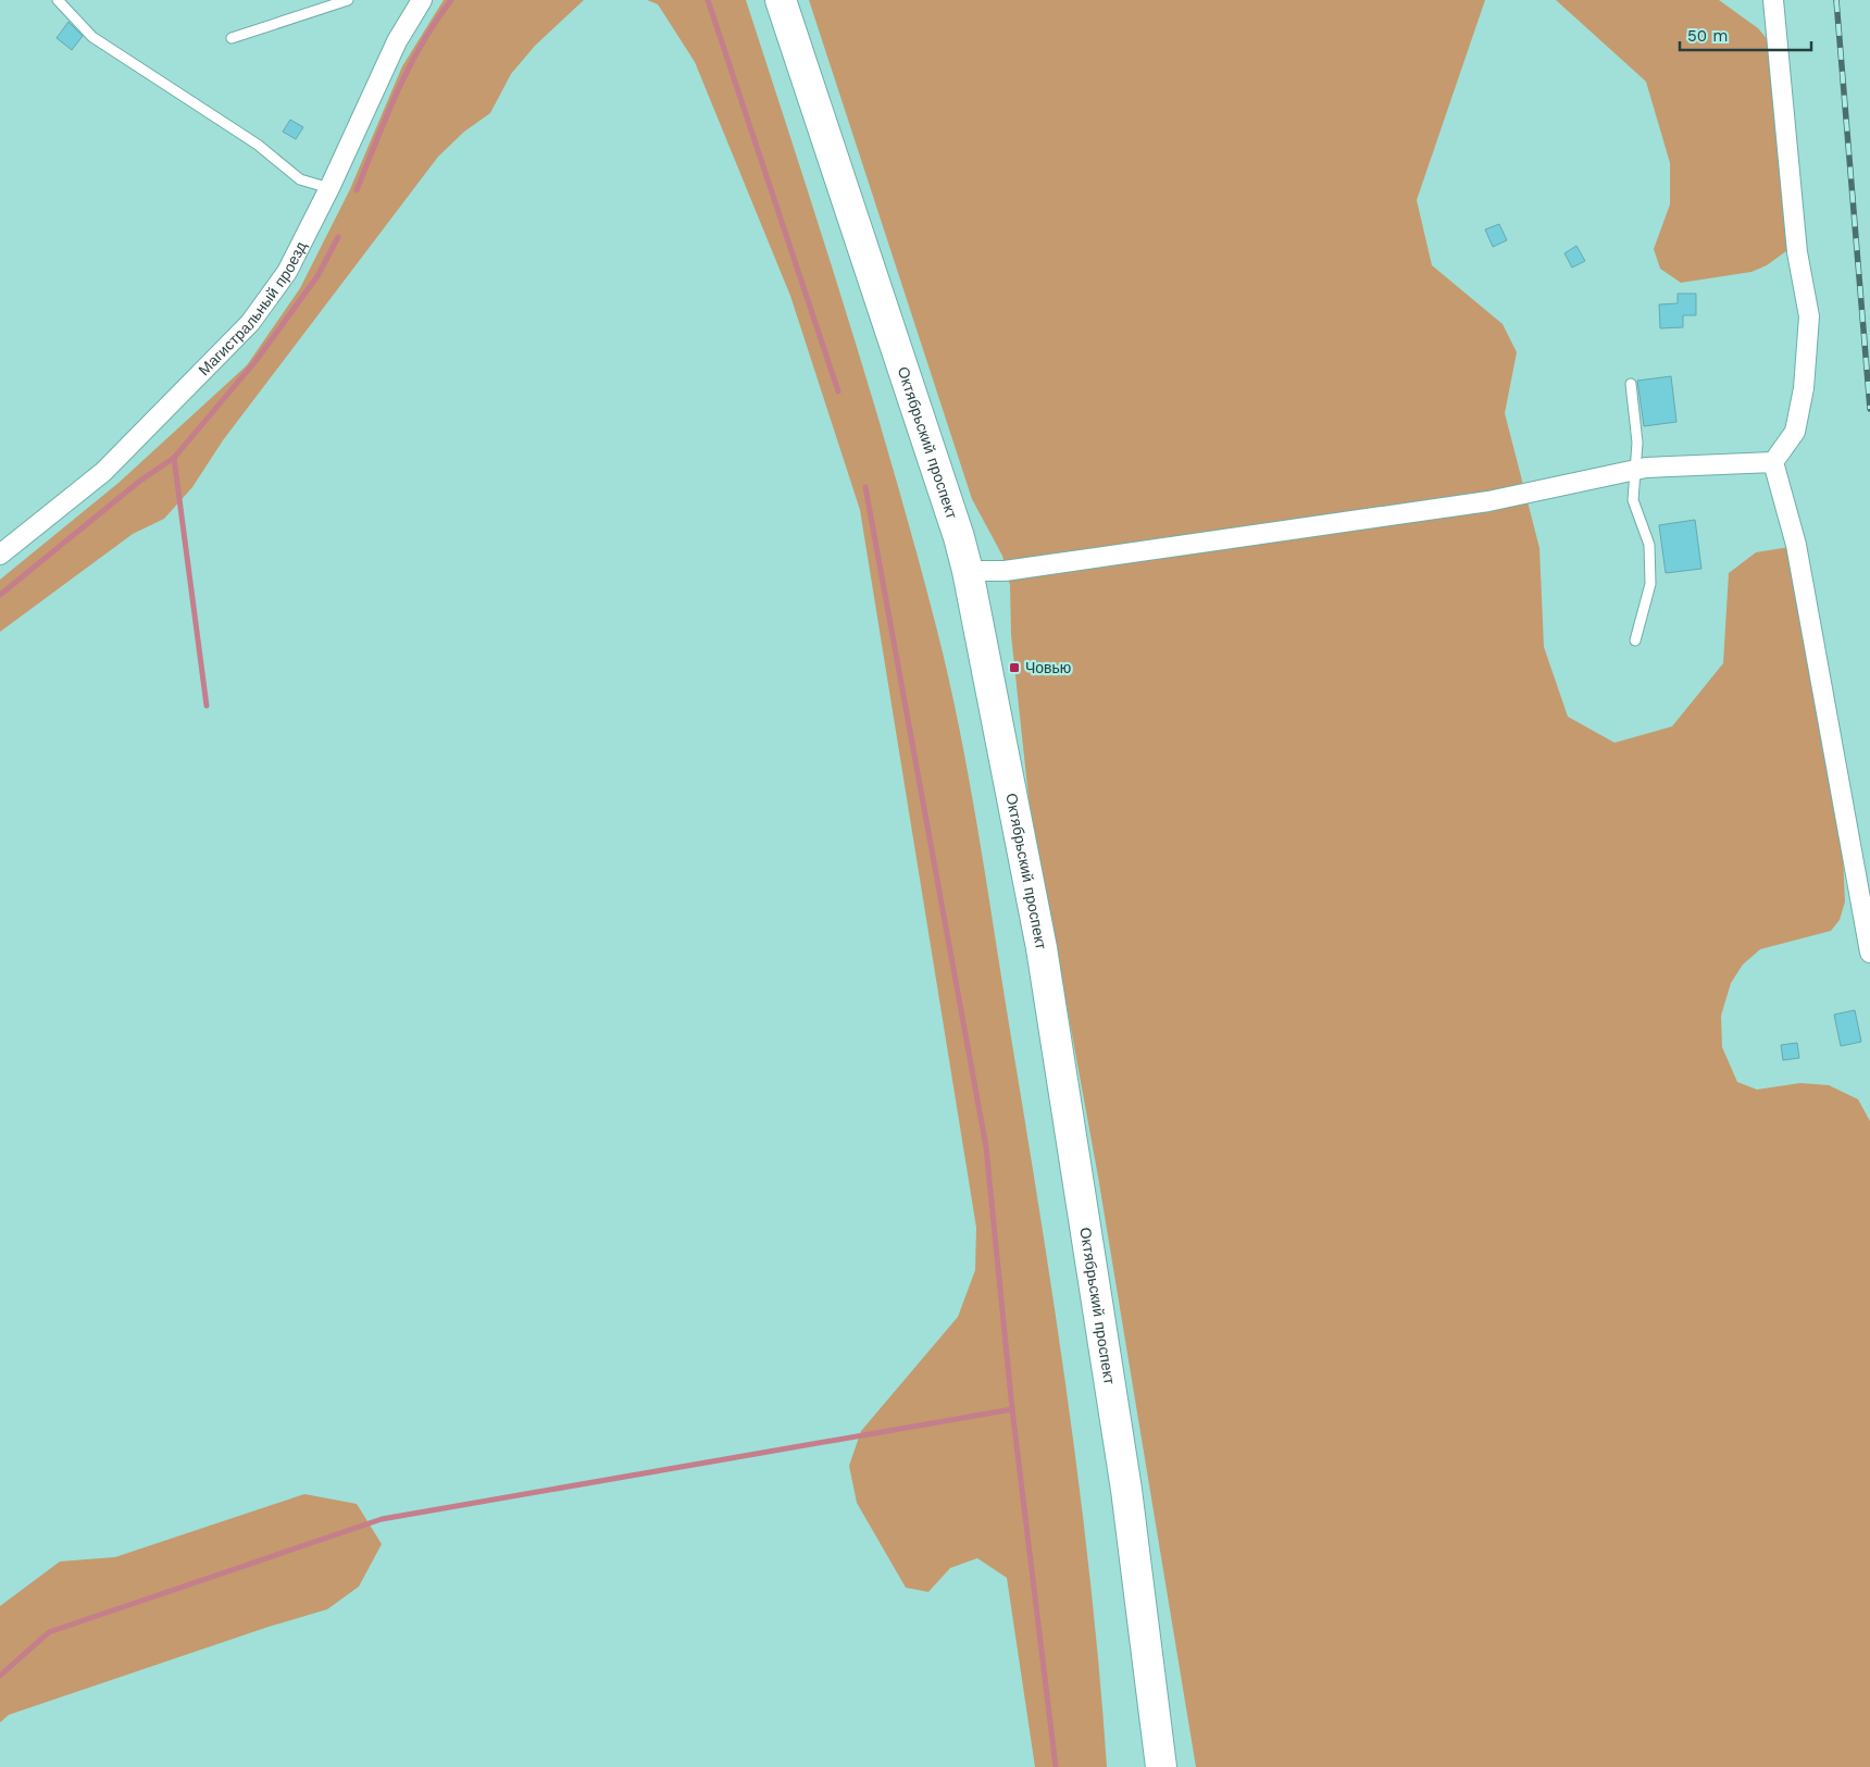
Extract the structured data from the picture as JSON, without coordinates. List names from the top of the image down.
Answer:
{
  "streets": {
    "main road": ["Октябрьский проспект"],
    "street": ["Магистральный проезд"]
  },
  "places": {
    "transit": ["Човью"]
  },
  "scale_bar": "50 m"
}
